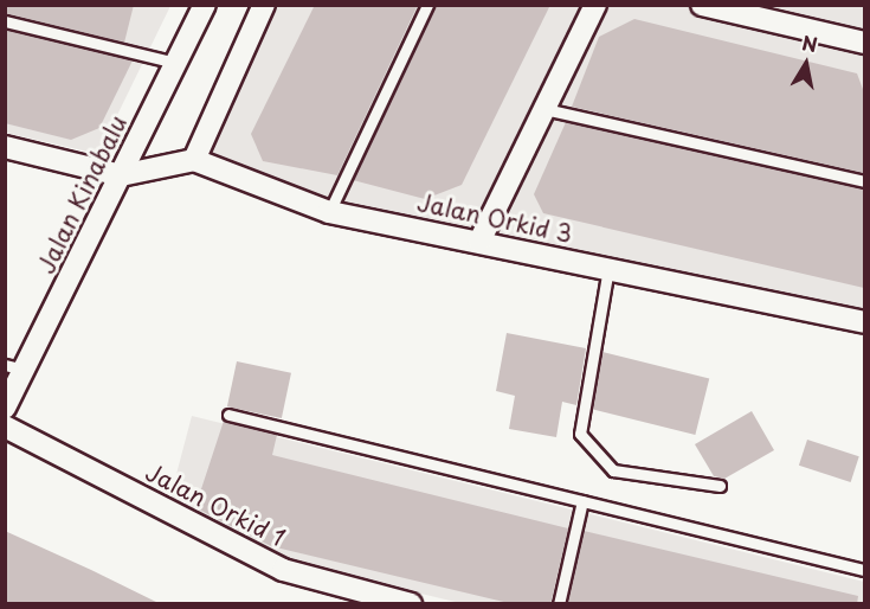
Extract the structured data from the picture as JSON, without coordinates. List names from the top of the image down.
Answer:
{
  "streets": {
    "street": ["Jalan Kinabalu", "Jalan Orkid 3", "Jalan Orkid 1"]
  },
  "north": "top"
}
